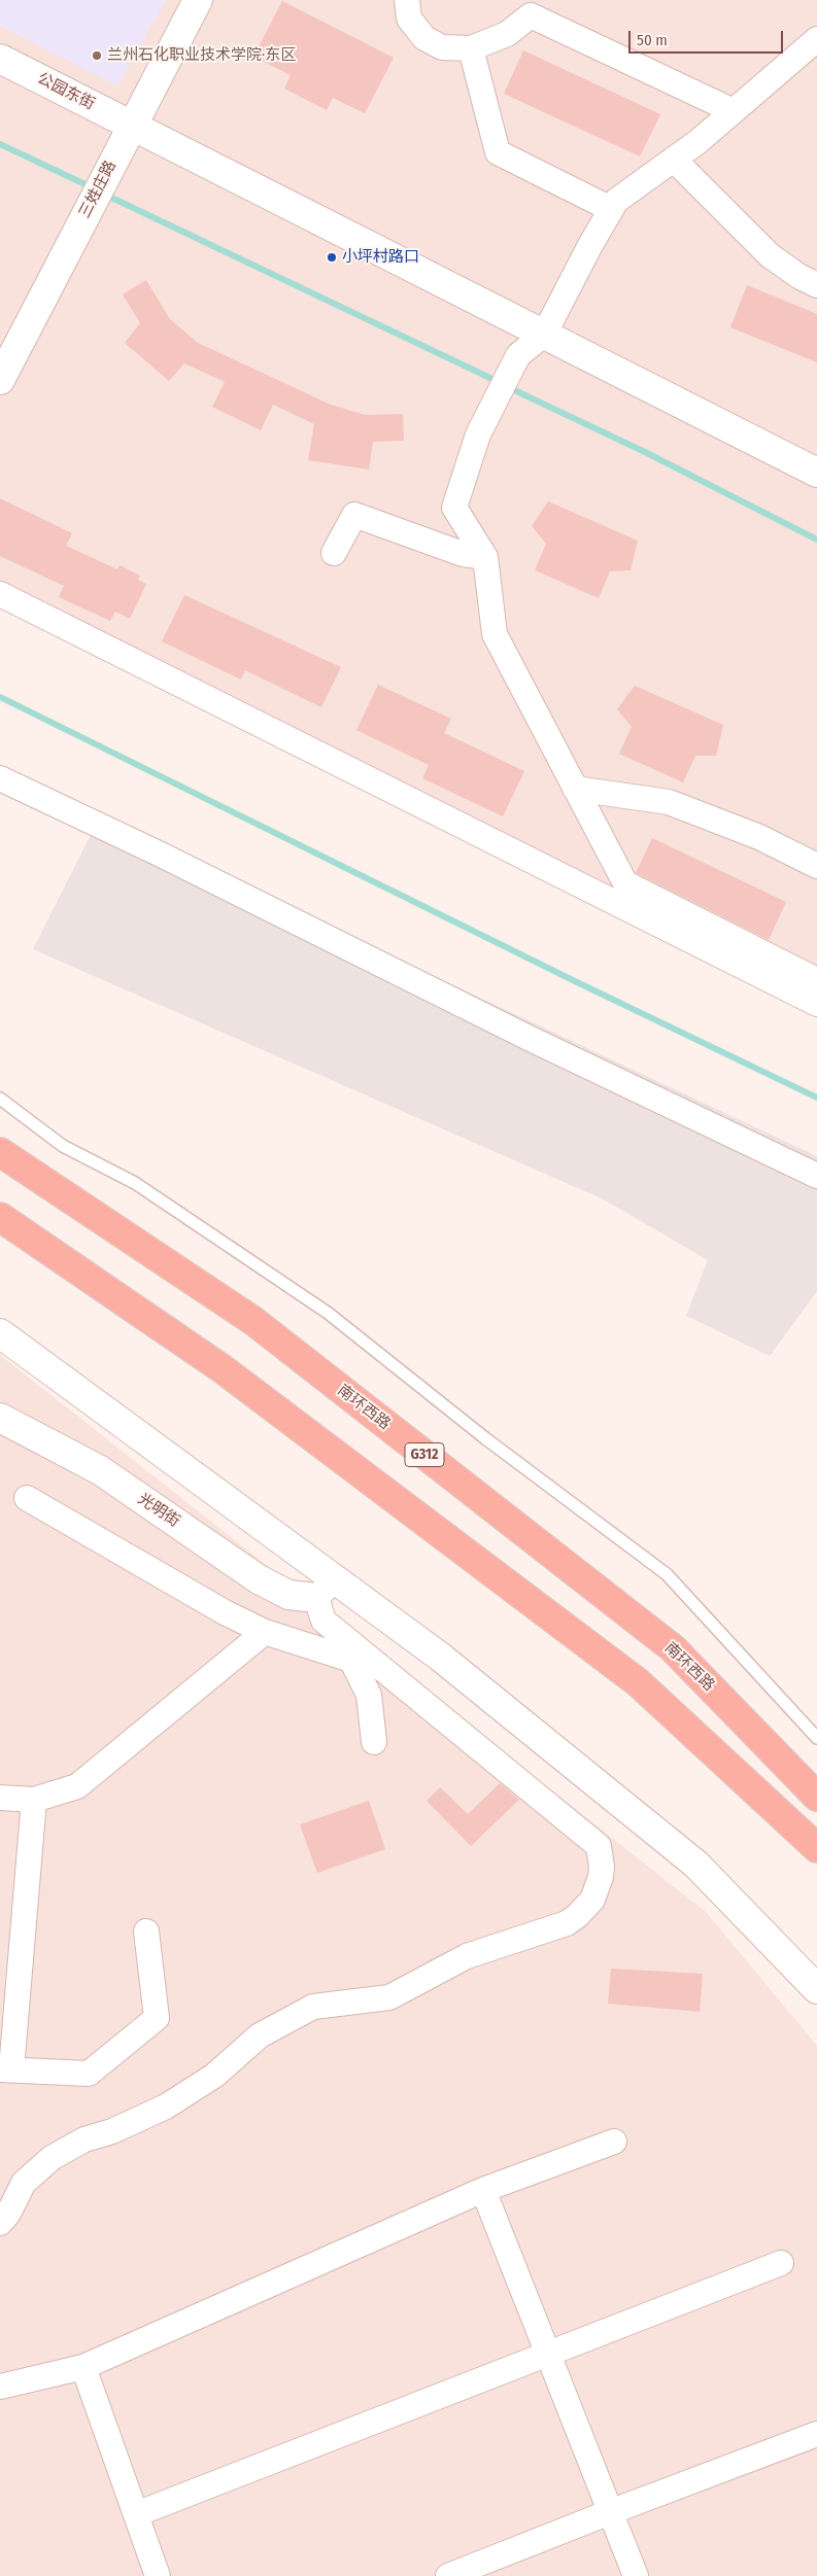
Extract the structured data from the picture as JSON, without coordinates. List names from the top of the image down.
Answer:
{
  "streets": {
    "highway": ["南环西路", "G312"],
    "street": ["公园东街", "三姓庄路", "光明街"]
  },
  "crossings": [
    ["公园东街", "三姓庄路"]
  ],
  "places": ["兰州石化职业技术学院·东区", "小坪村路口"],
  "scale_bar": "50 m"
}
